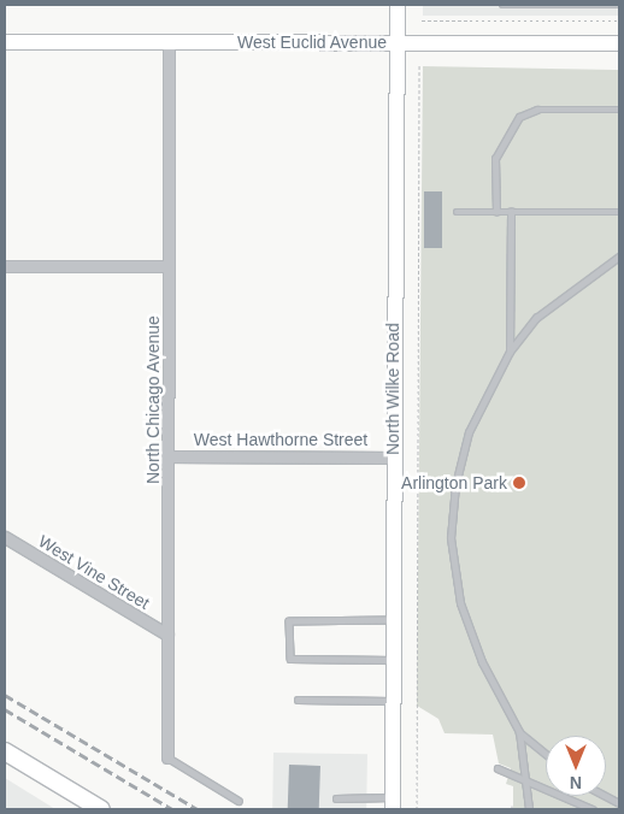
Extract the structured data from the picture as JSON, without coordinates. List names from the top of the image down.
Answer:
{
  "streets": {
    "main road": ["West Euclid Avenue", "North Wilke Road"],
    "street": ["North Chicago Avenue", "West Hawthorne Street", "West Vine Street"]
  },
  "crossings": [
    ["West Euclid Avenue", "North Wilke Road"],
    ["West Euclid Avenue", "North Chicago Avenue"],
    ["North Wilke Road", "West Hawthorne Street"],
    ["North Chicago Avenue", "West Hawthorne Street"],
    ["North Chicago Avenue", "West Vine Street"]
  ],
  "places": ["Arlington Park"],
  "north": "bottom"
}
